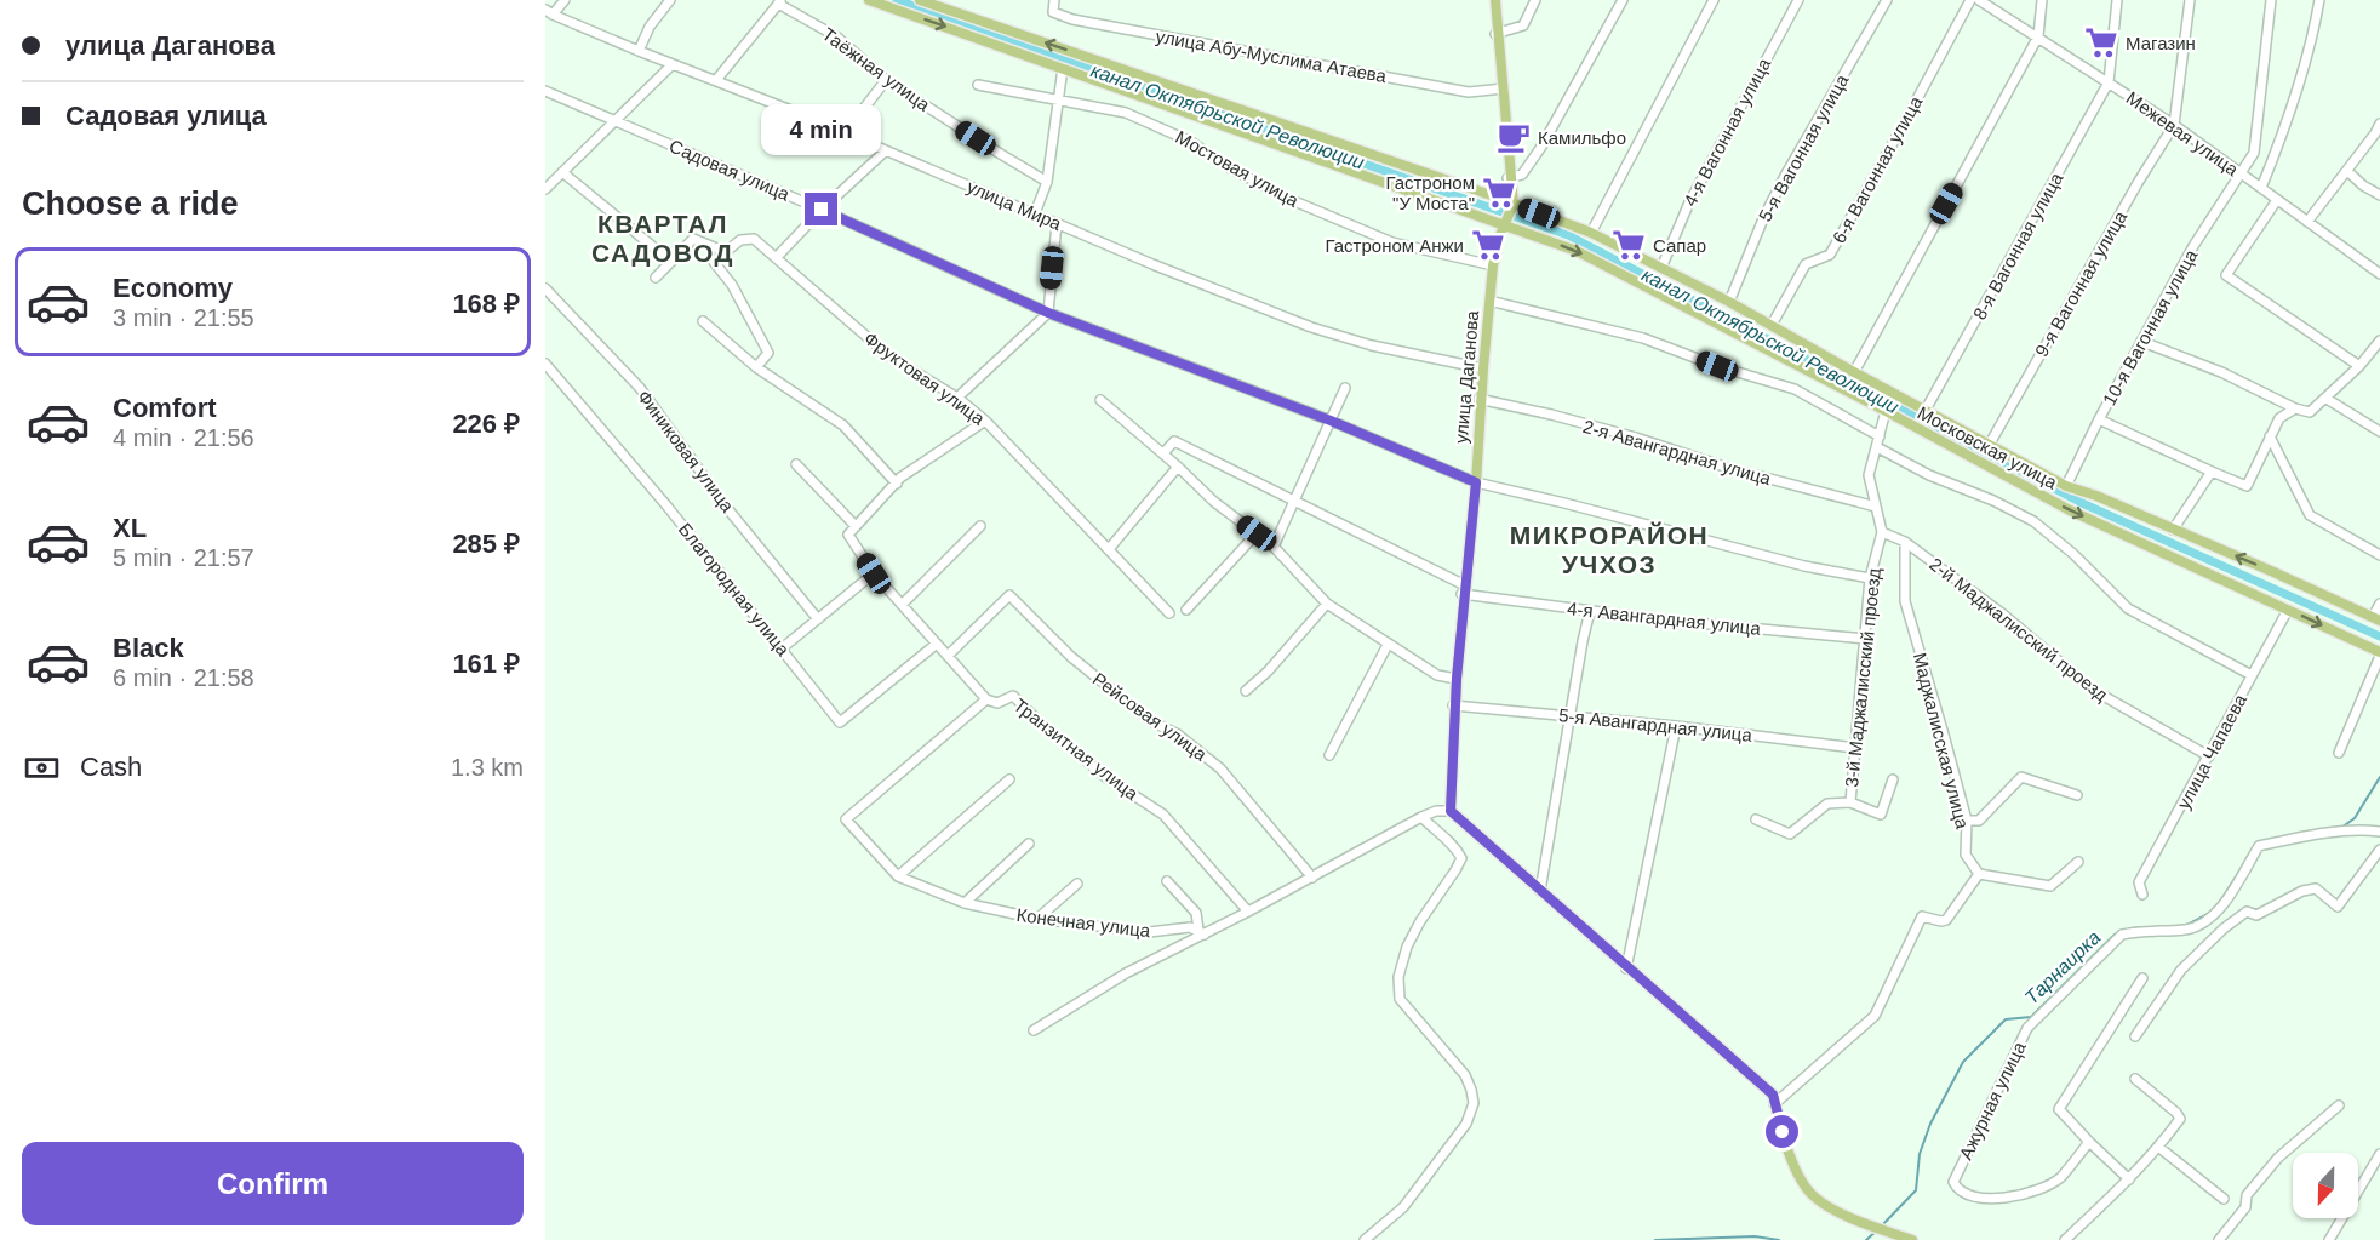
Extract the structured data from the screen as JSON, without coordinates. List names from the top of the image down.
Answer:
{
  "streets": {
    "main road": ["улица Даганова", "Московская улица"],
    "street": [
      "улица Абу-Муслима Атаева",
      "Таёжная улица",
      "4-я Вагонная улица",
      "Межевая улица",
      "5-я Вагонная улица",
      "Мостовая улица",
      "Садовая улица",
      "6-я Вагонная улица",
      "улица Мира",
      "8-я Вагонная улица",
      "9-я Вагонная улица",
      "10-я Вагонная улица",
      "Фруктовая улица",
      "Финиковая улица",
      "2-я Авангардная улица",
      "Благородная улица",
      "4-я Авангардная улица",
      "2-й Маджалисский проезд",
      "3-й Маджалисский проезд",
      "Рейсовая улица",
      "5-я Авангардная улица",
      "Маджалисская улица",
      "Транзитная улица",
      "улица Чапаева",
      "Конечная улица",
      "Ажурная улица"
    ]
  },
  "crossings": [
    ["улица Абу-Муслима Атаева", "улица Даганова"],
    ["Межевая улица", "8-я Вагонная улица"],
    ["Межевая улица", "9-я Вагонная улица"],
    ["Межевая улица", "10-я Вагонная улица"],
    ["Мостовая улица", "улица Даганова"],
    ["Садовая улица", "улица Даганова"],
    ["Садовая улица", "3-й Маджалисский проезд"],
    ["улица Мира", "улица Даганова"],
    ["улица Даганова", "Московская улица"],
    ["улица Даганова", "2-я Авангардная улица"],
    ["улица Даганова", "4-я Авангардная улица"],
    ["улица Даганова", "5-я Авангардная улица"],
    ["улица Даганова", "Конечная улица"],
    ["Московская улица", "улица Чапаева"],
    ["Благородная улица", "Транзитная улица"],
    ["4-я Авангардная улица", "3-й Маджалисский проезд"],
    ["2-й Маджалисский проезд", "3-й Маджалисский проезд"],
    ["2-й Маджалисский проезд", "Маджалисская улица"],
    ["2-й Маджалисский проезд", "улица Чапаева"],
    ["3-й Маджалисский проезд", "5-я Авангардная улица"],
    ["Рейсовая улица", "Транзитная улица"],
    ["Рейсовая улица", "Конечная улица"],
    ["Транзитная улица", "Конечная улица"]
  ],
  "districts": ["КВАРТАЛ САДОВОД", "МИКРОРАЙОН УЧХОЗ"],
  "water": ["канал Октябрьской Революции", "Тарнаирка"],
  "places": {
    "supermarket": [
      "Магазин",
      "Гастроном \"У Моста\"",
      "Гастроном Анжи",
      "Сапар"
    ],
    "cafe": ["Камильфо"]
  },
  "north": "bottom",
  "page": {
    "banner": ["улица Даганова", "Садовая улица"],
    "bubble": "4 min",
    "heading": "Choose a ride",
    "list": [
      {
        "name": "Economy",
        "note": "3 min · 21:55",
        "value": "168 ₽"
      },
      {
        "name": "Comfort",
        "note": "4 min · 21:56",
        "value": "226 ₽"
      },
      {
        "name": "XL",
        "note": "5 min · 21:57",
        "value": "285 ₽"
      },
      {
        "name": "Black",
        "note": "6 min · 21:58",
        "value": "161 ₽"
      }
    ],
    "pay": ["Cash", "1.3 km"],
    "buttons": "Confirm"
  }
}
